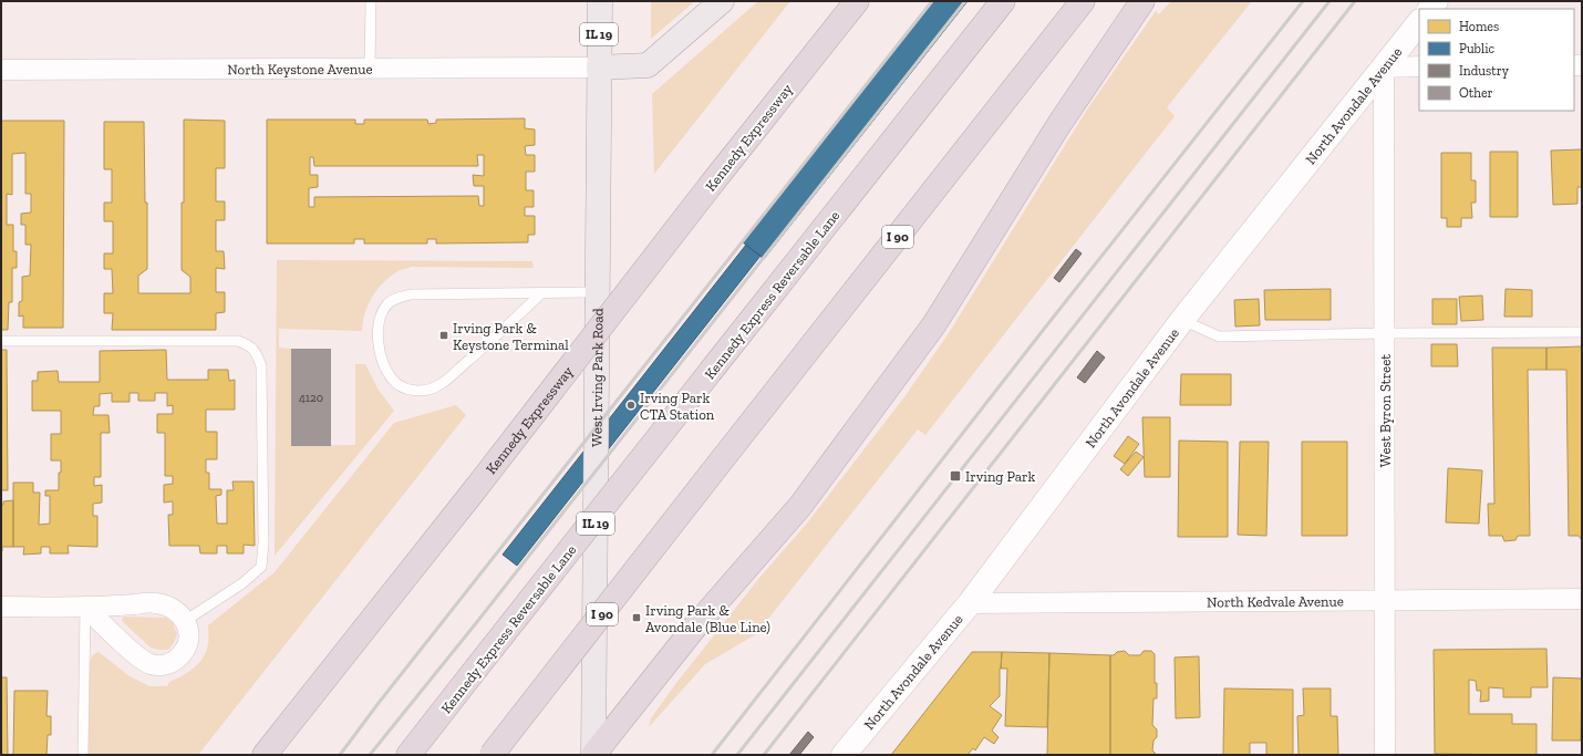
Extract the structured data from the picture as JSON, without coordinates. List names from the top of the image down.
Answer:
{
  "streets": {
    "highway": ["Kennedy Expressway", "I 90", "Kennedy Express Reversable Lane"],
    "main road": ["IL 19", "West Irving Park Road"],
    "street": [
      "North Keystone Avenue",
      "North Avondale Avenue",
      "West Byron Street",
      "North Kedvale Avenue"
    ]
  },
  "crossings": [
    ["North Keystone Avenue", "West Irving Park Road"],
    ["North Avondale Avenue", "West Byron Street"],
    ["North Avondale Avenue", "North Kedvale Avenue"],
    ["West Byron Street", "North Kedvale Avenue"]
  ],
  "places": {
    "transit": ["Irving Park & Keystone Terminal", "Irving Park", "Irving Park & Avondale (Blue Line)"],
    "other": ["Irving Park CTA Station"]
  },
  "house_numbers": ["4120"],
  "legend": [
    "Homes",
    "Public",
    "Industry",
    "Other"
  ]
}
